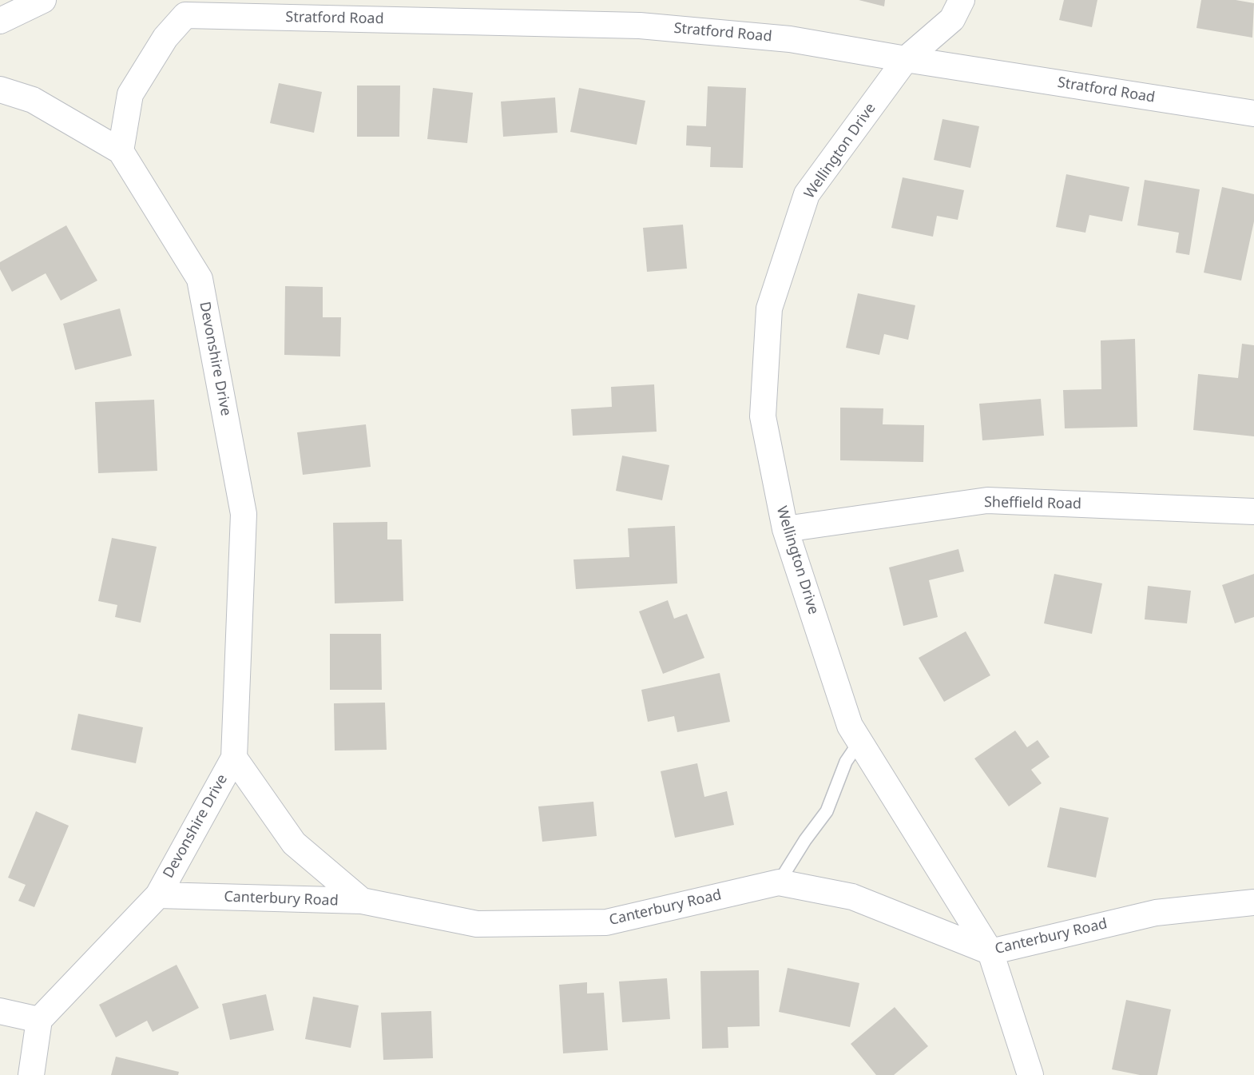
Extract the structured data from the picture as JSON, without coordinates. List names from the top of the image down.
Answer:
{
  "streets": {
    "street": [
      "Stratford Road",
      "Wellington Drive",
      "Devonshire Drive",
      "Sheffield Road",
      "Canterbury Road"
    ]
  },
  "crossings": [
    ["Stratford Road", "Wellington Drive"],
    ["Wellington Drive", "Sheffield Road"],
    ["Wellington Drive", "Canterbury Road"],
    ["Devonshire Drive", "Canterbury Road"]
  ]
}
